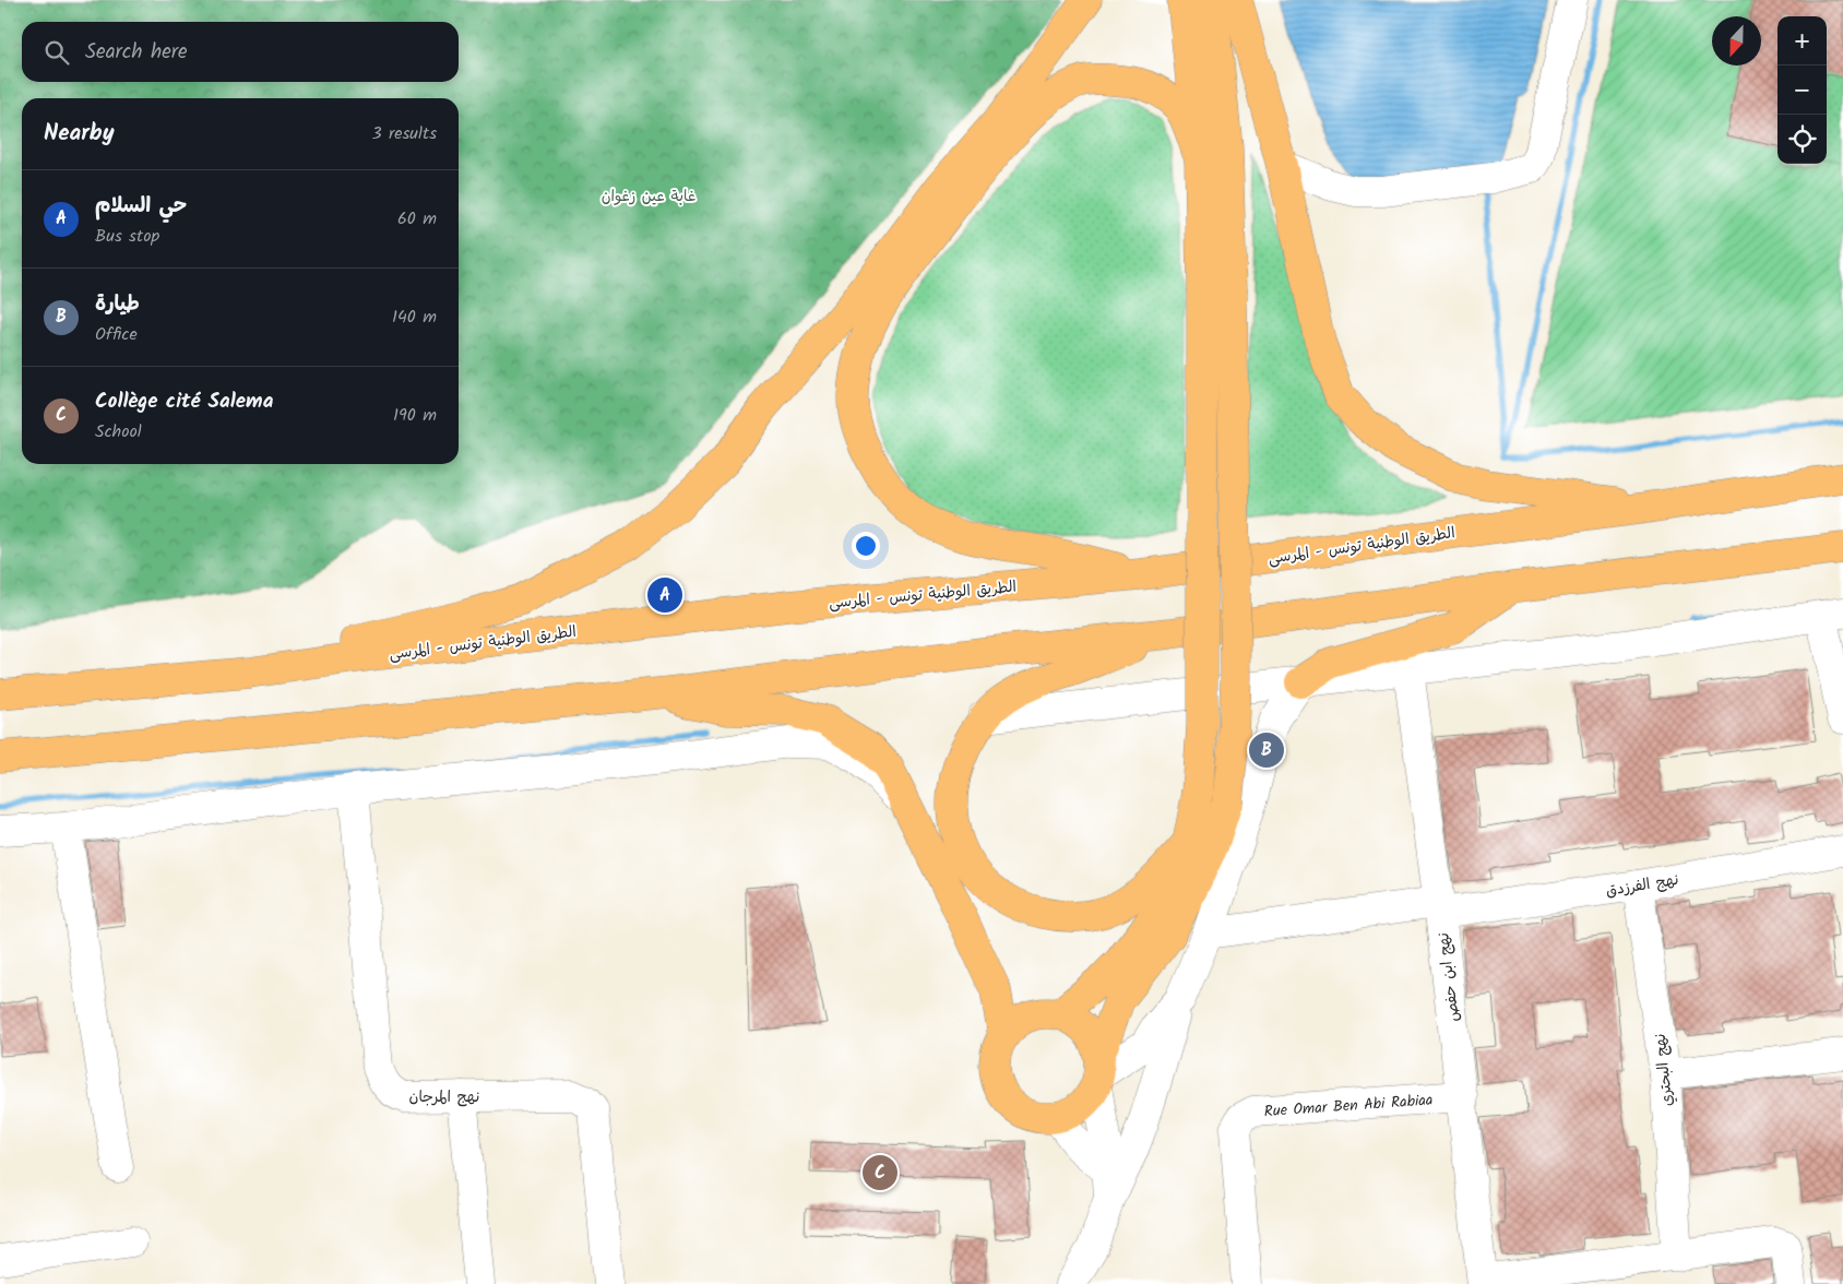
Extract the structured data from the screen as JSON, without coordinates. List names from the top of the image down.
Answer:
{
  "streets": {
    "highway": ["الطريق الوطنية تونس - المرسى"],
    "street": [
      "نهج الفرزدق",
      "نهج ابن حفص",
      "نهج البحتري",
      "نهج المرجان",
      "Rue Omar Ben Abi Rabiaa"
    ]
  },
  "crossings": [
    ["نهج الفرزدق", "نهج ابن حفص"],
    ["نهج الفرزدق", "نهج البحتري"],
    ["نهج ابن حفص", "Rue Omar Ben Abi Rabiaa"]
  ],
  "parks": ["غابة عين زغوان"],
  "north": "bottom",
  "page": {
    "map_buttons": ["+", "−"],
    "search": "Search here",
    "heading": ["Nearby", "3 results"],
    "list": [
      {
        "mark": "A",
        "name": "حي السلام",
        "note": "Bus stop",
        "value": "60 m"
      },
      {
        "mark": "B",
        "name": "طيارة",
        "note": "Office",
        "value": "140 m"
      },
      {
        "mark": "C",
        "name": "Collège cité Salema",
        "note": "School",
        "value": "190 m"
      }
    ],
    "pins": ["A", "B", "C"]
  }
}
